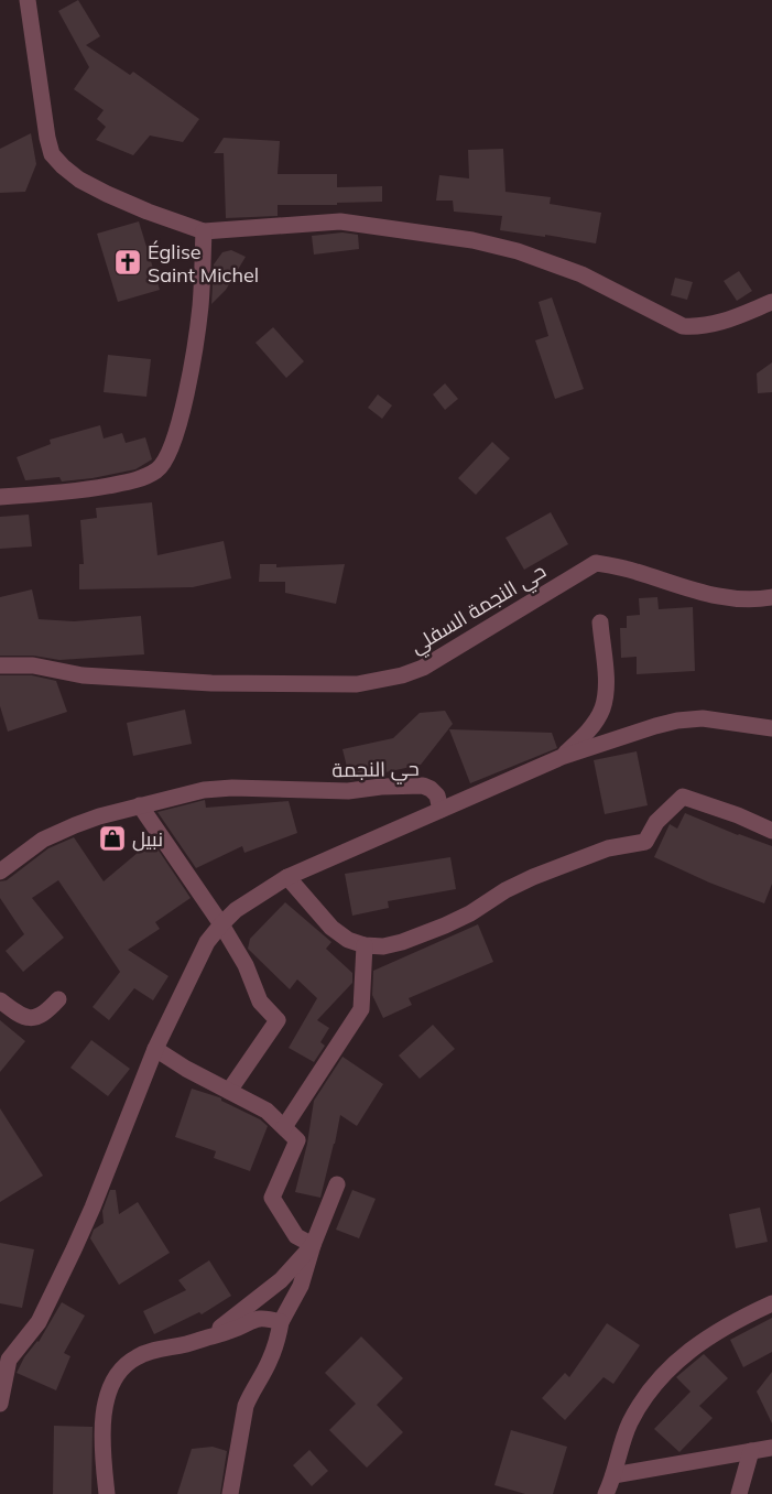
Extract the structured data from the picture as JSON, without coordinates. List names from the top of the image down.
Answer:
{
  "streets": {
    "street": ["حي النجمة السفلي", "حي النجمة"]
  },
  "places": {
    "church": ["Église Saint Michel"],
    "shop": ["نبيل"]
  }
}
